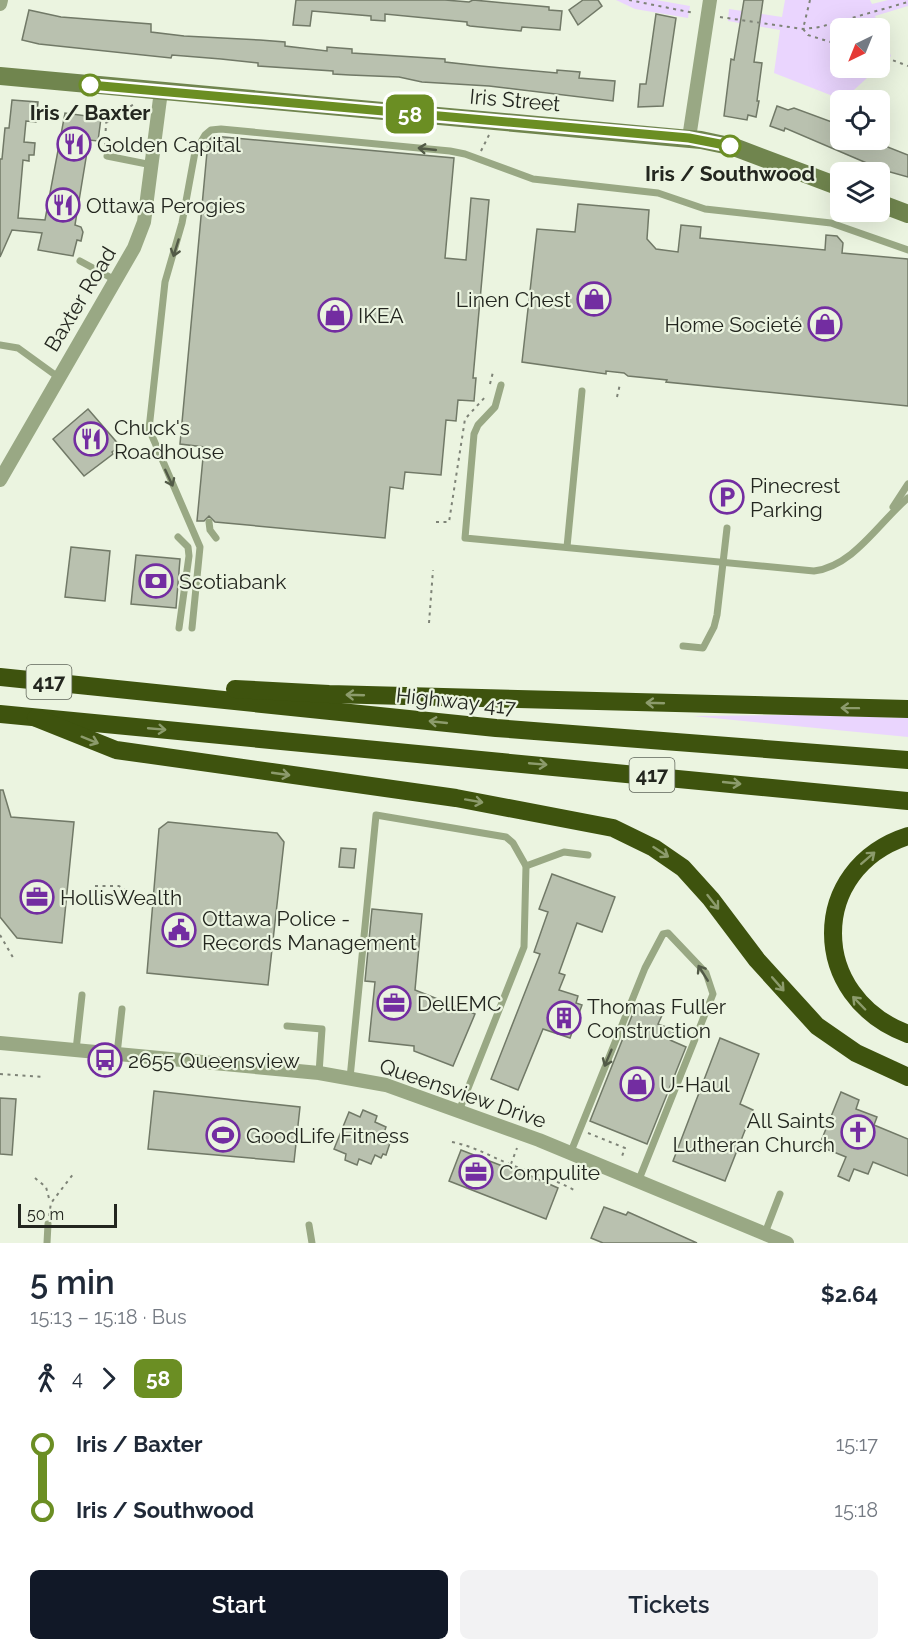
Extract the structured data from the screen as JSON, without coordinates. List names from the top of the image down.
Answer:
{
  "streets": {
    "highway": ["417", "Highway 417"],
    "street": ["Iris Street", "Baxter Road", "Queensview Drive"]
  },
  "crossings": [
    ["Iris Street", "Baxter Road"]
  ],
  "places": {
    "other": ["Iris / Baxter", "Iris / Southwood"],
    "restaurant": ["Golden Capital", "Ottawa Perogies", "Chuck's Roadhouse"],
    "shop": [
      "Linen Chest",
      "IKEA",
      "Home Societé",
      "U-Haul"
    ],
    "parking": ["Pinecrest Parking"],
    "bank": ["Scotiabank"],
    "office": ["HollisWealth", "DellEMC", "Compulite"],
    "public building": ["Ottawa Police - Records Management"],
    "building": ["Thomas Fuller Construction"],
    "bus stop": ["2655 Queensview"],
    "church": ["All Saints Lutheran Church"],
    "sports": ["GoodLife Fitness"]
  },
  "lines": ["bus line 58"],
  "scale_bar": "50 m",
  "north": "bottom left",
  "page": {
    "on_map": "58",
    "scale": "50 m",
    "heading": ["5 min", "15:13 – 15:18 · Bus", "$2.64"],
    "legs": ["4", "58"],
    "list": [
      {
        "name": "Iris / Baxter",
        "value": "15:17"
      },
      {
        "name": "Iris / Southwood",
        "value": "15:18"
      }
    ],
    "buttons": ["Start", "Tickets"]
  }
}
